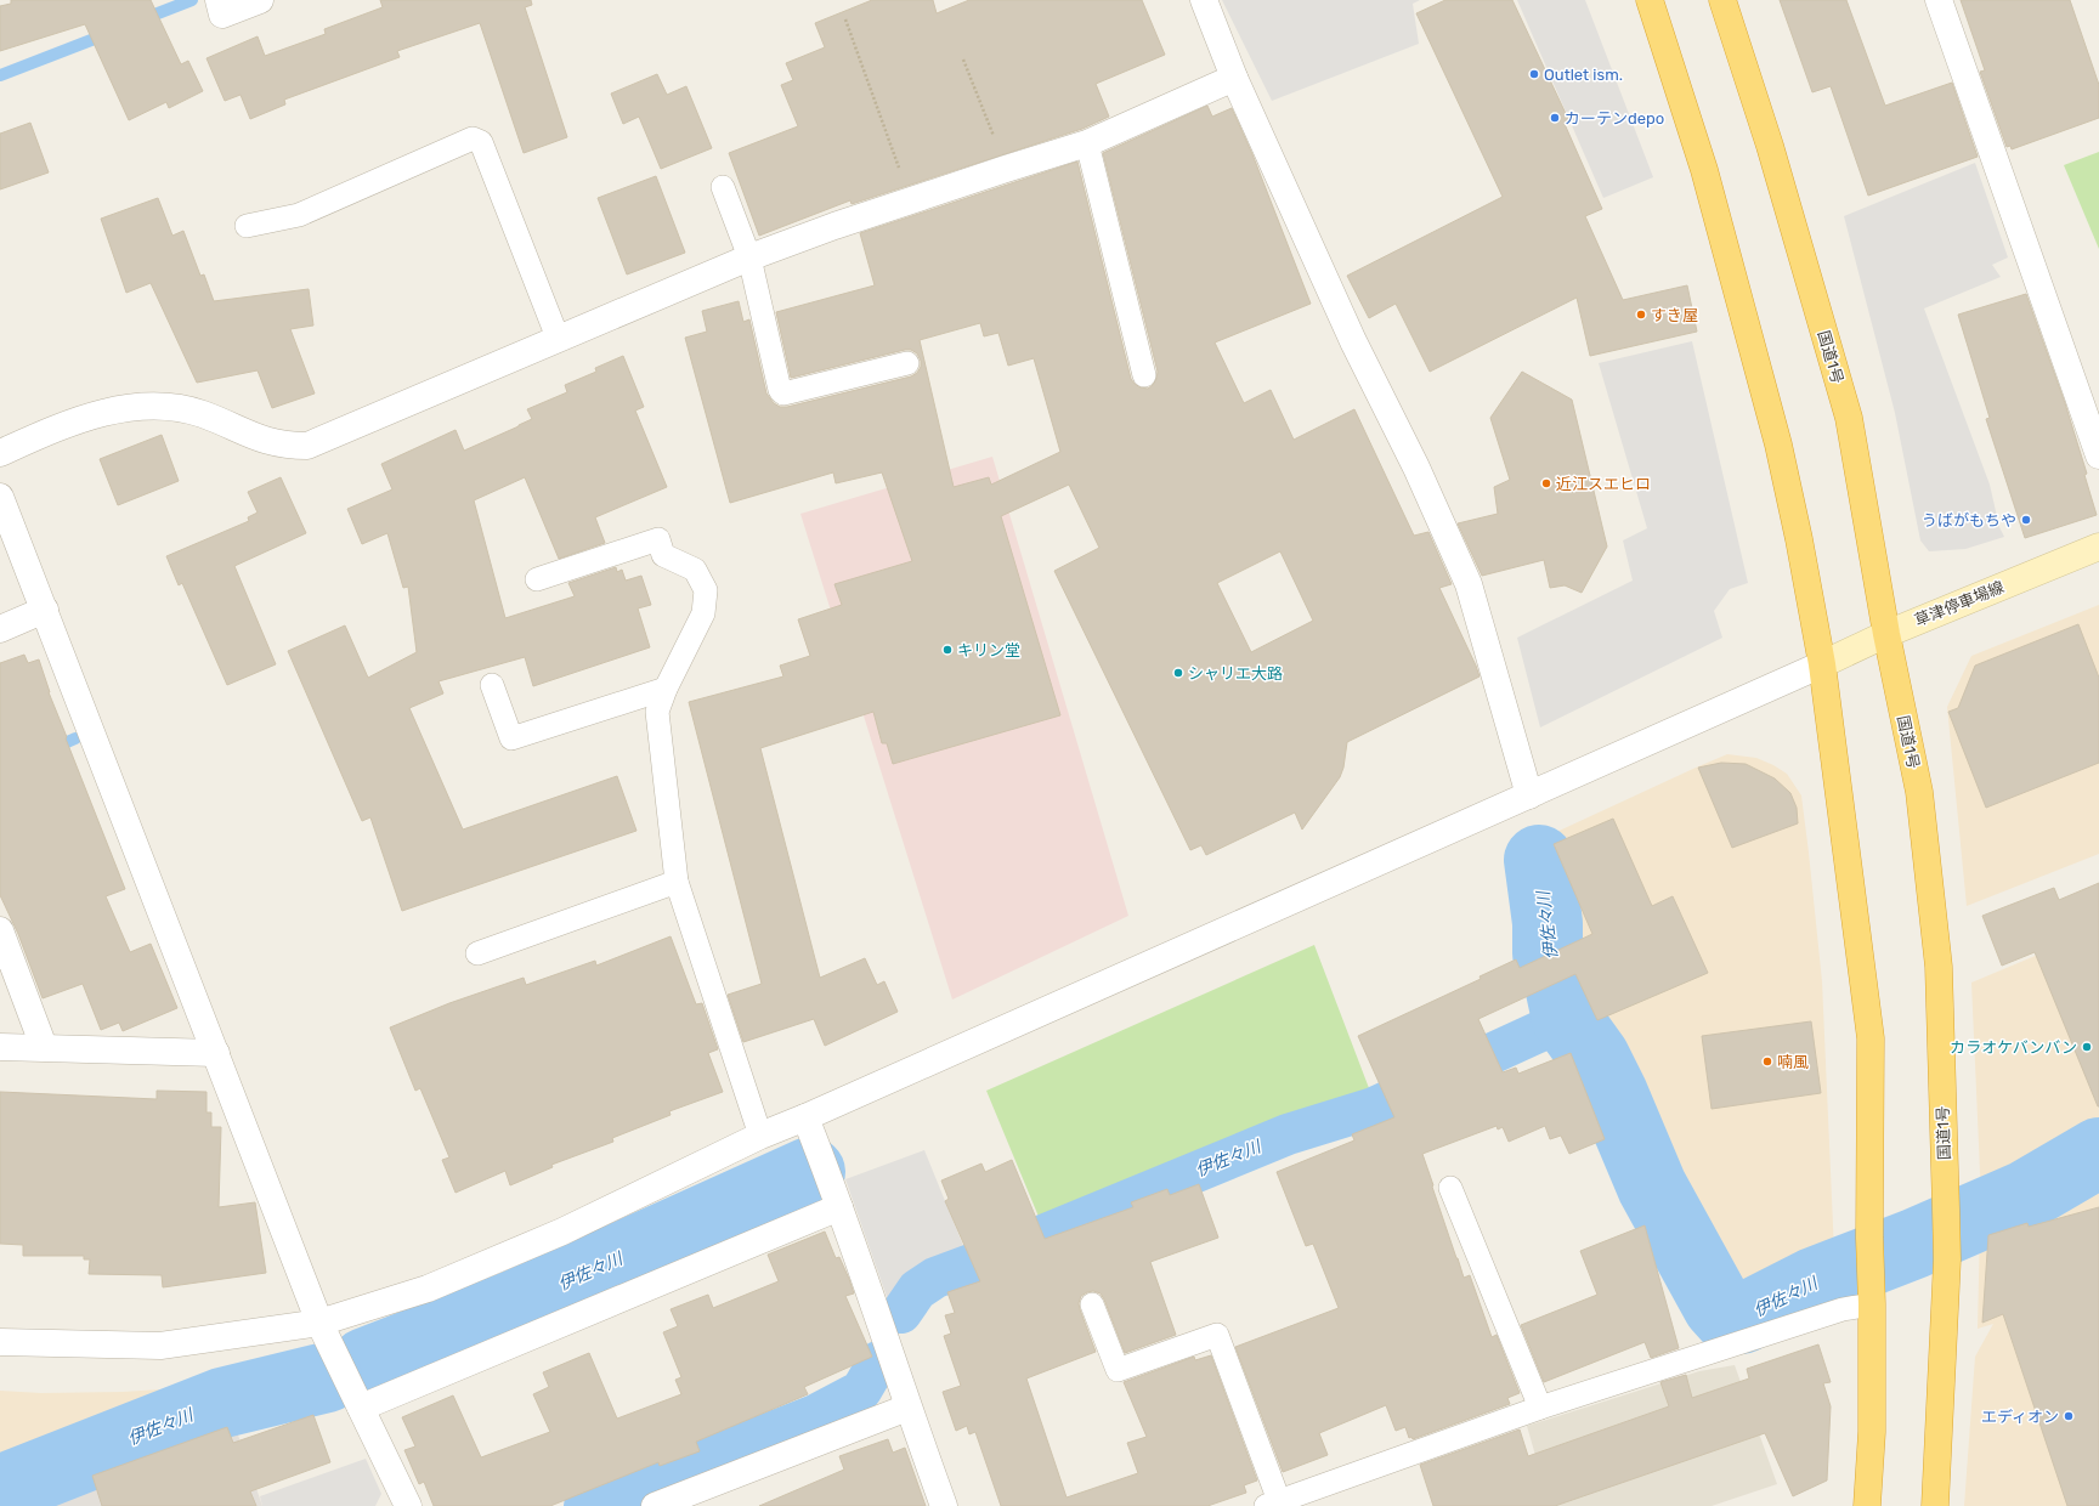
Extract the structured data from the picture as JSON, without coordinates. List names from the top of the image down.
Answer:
{
  "streets": {
    "highway": ["国道1号"],
    "main road": ["草津停車場線"]
  },
  "crossings": [
    ["国道1号", "草津停車場線"]
  ],
  "water": ["伊佐々川"],
  "places": [
    "Outlet ism.",
    "カーテンdepo",
    "すき屋",
    "近江スエヒロ",
    "うばがもちや",
    "キリン堂",
    "シャリエ大路",
    "カラオケバンバン",
    "喃風",
    "エディオン"
  ]
}
